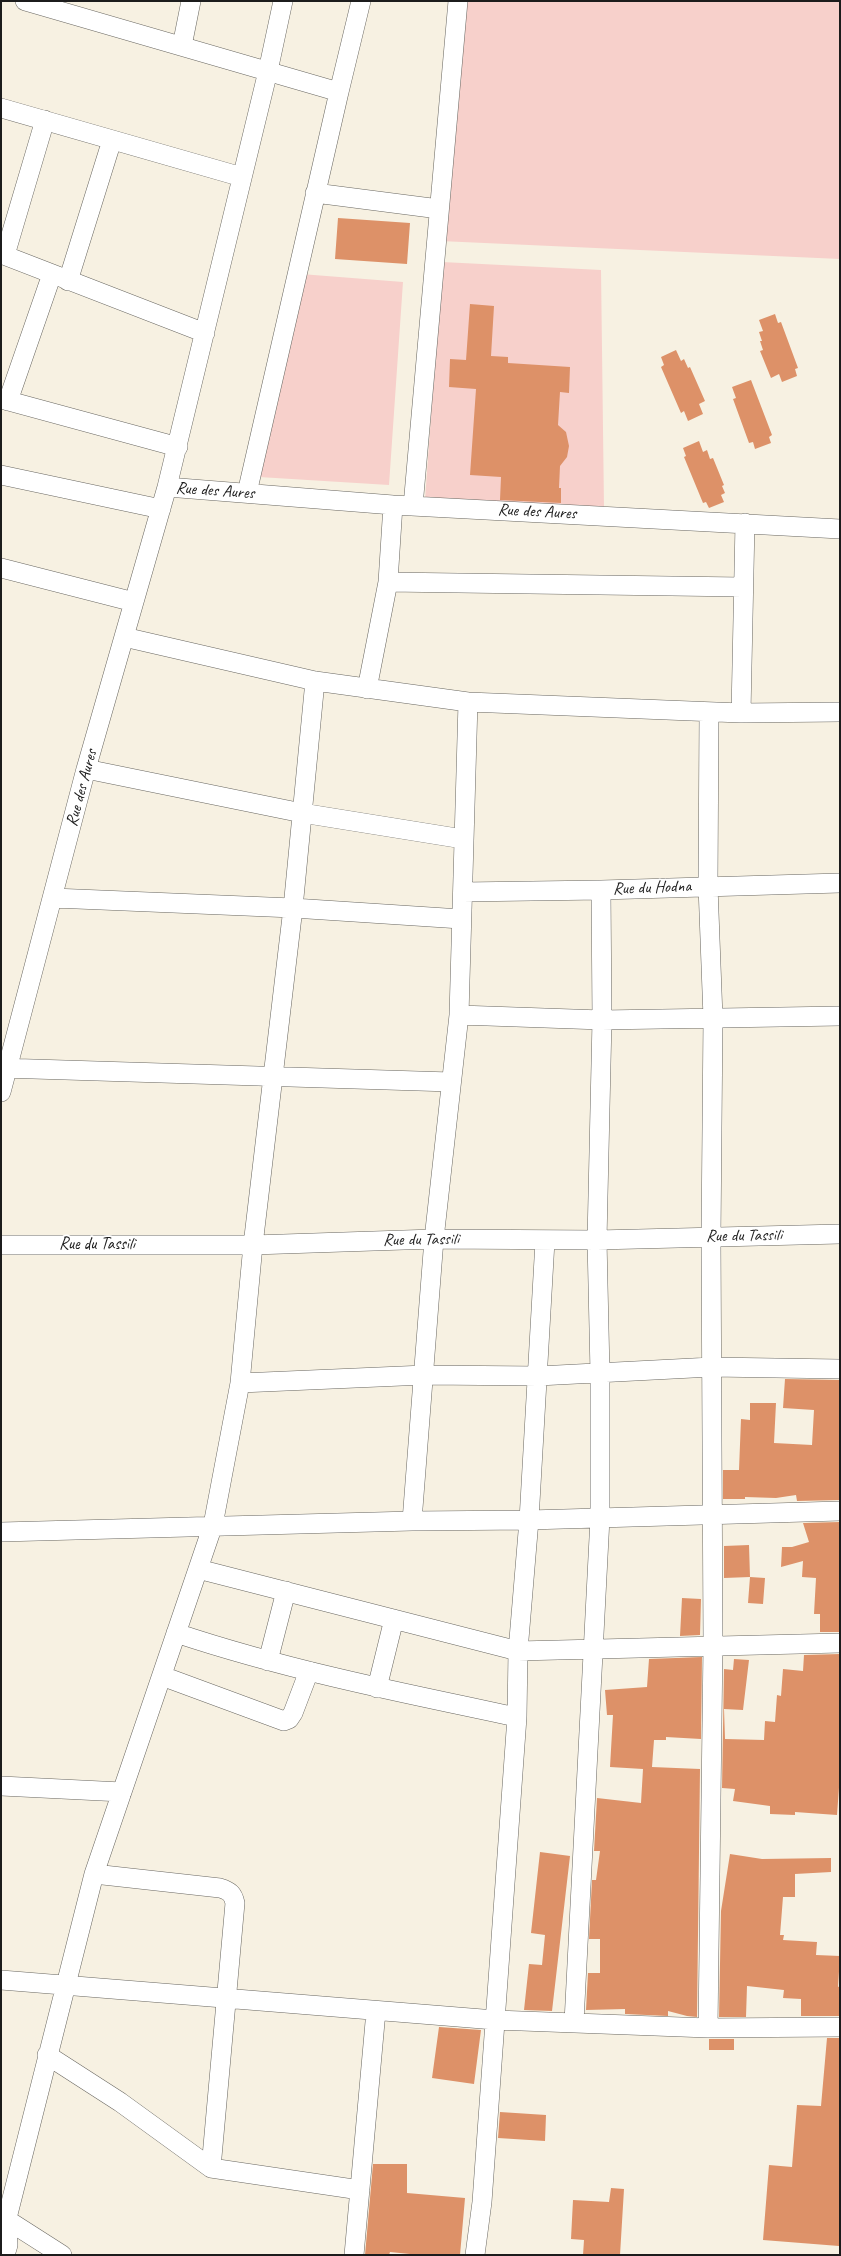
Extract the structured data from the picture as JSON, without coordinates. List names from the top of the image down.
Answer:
{
  "streets": {
    "street": ["Rue des Aures", "Rue du Hodna", "Rue du Tassili"]
  }
}
